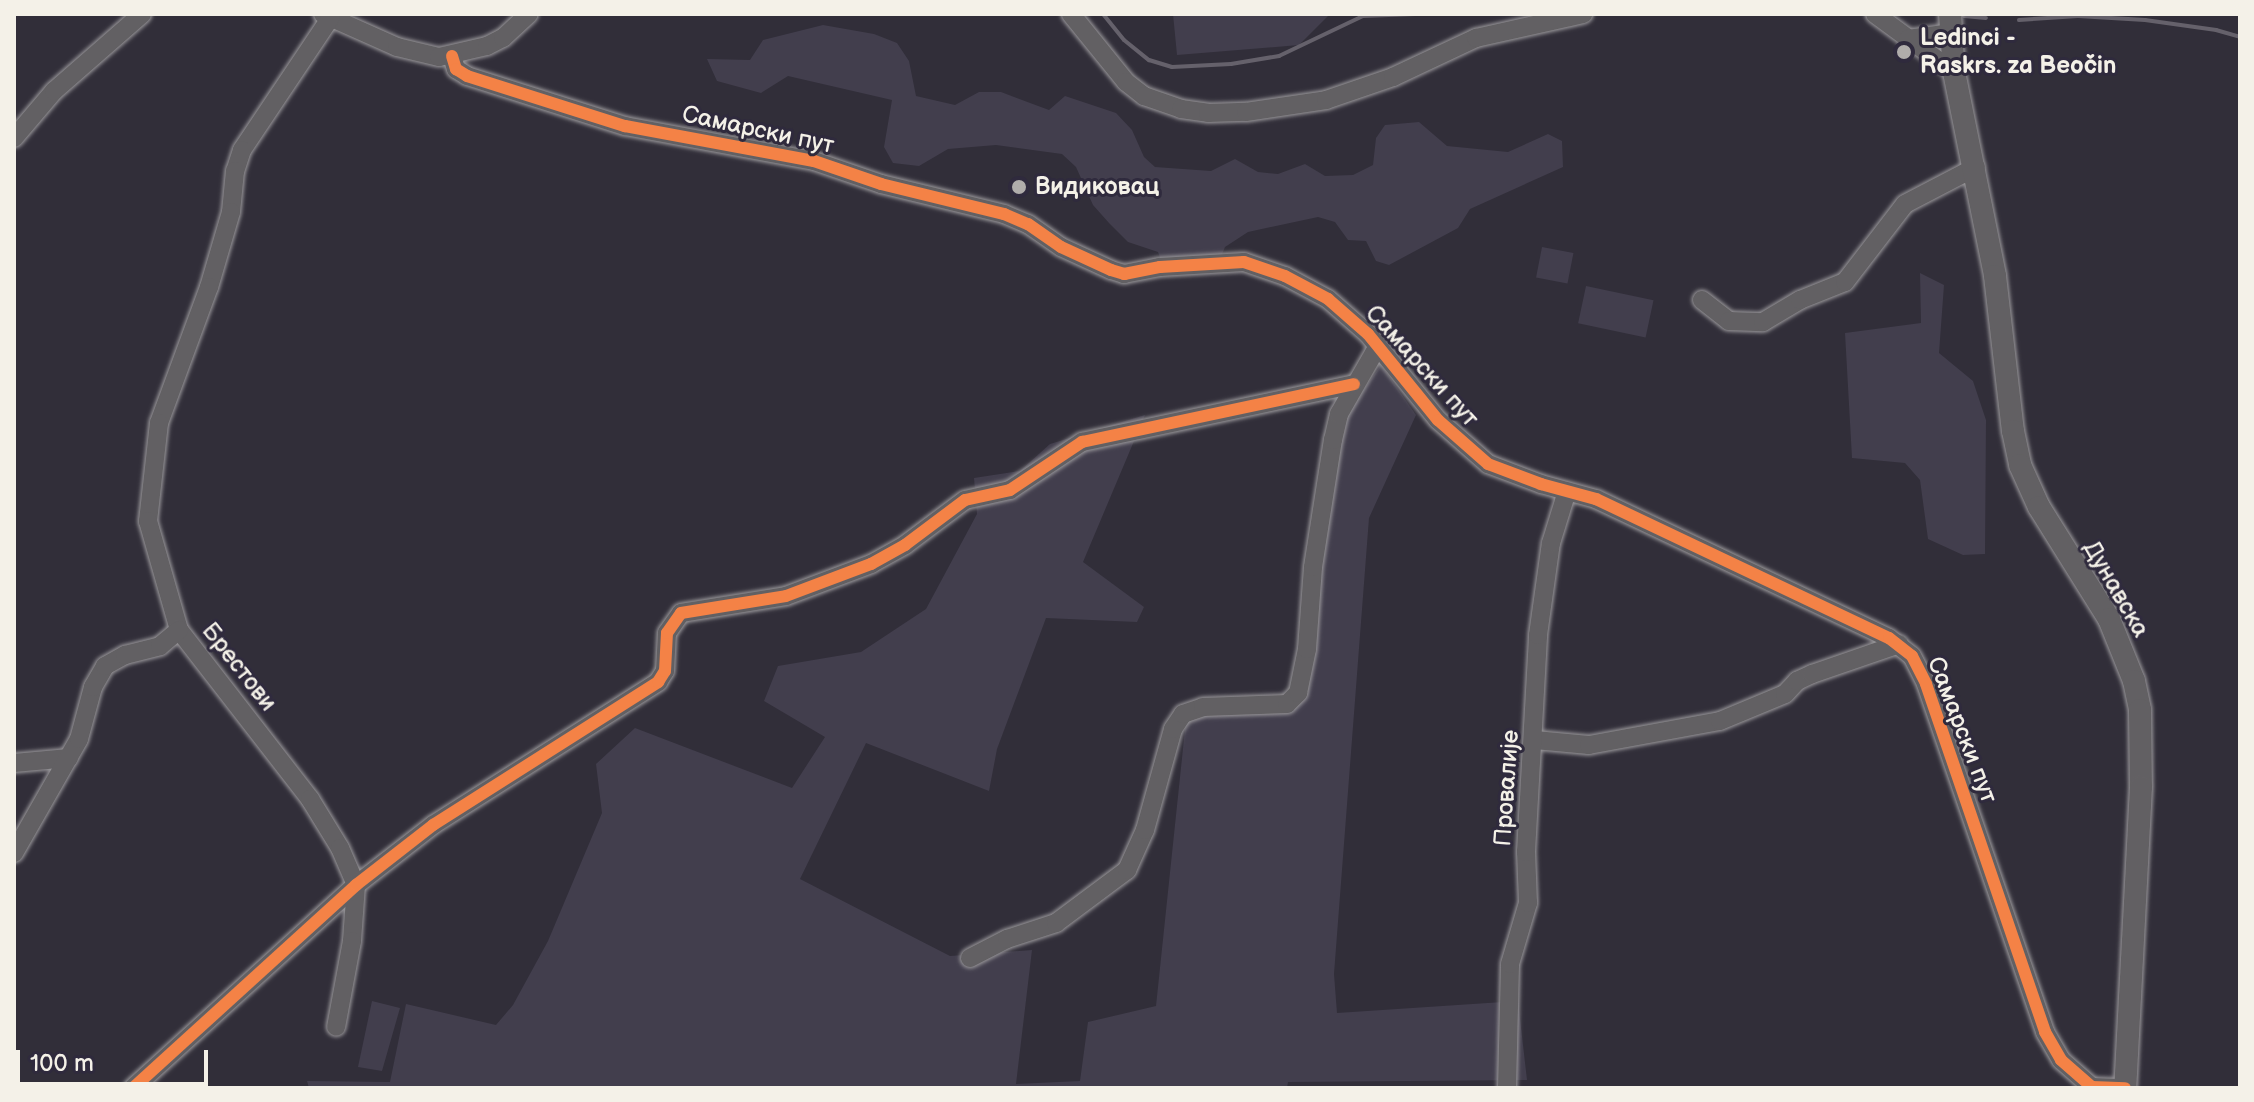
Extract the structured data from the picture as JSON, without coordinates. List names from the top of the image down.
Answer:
{
  "streets": {
    "main road": ["Дунавска"],
    "street": ["Самарски пут", "Брестови", "Провалије"]
  },
  "crossings": [
    ["Самарски пут", "Дунавска"],
    ["Самарски пут", "Провалије"]
  ],
  "places": ["Ledinci - Raskrs. za Beočin", "Видиковац"],
  "scale_bar": "100 m"
}
